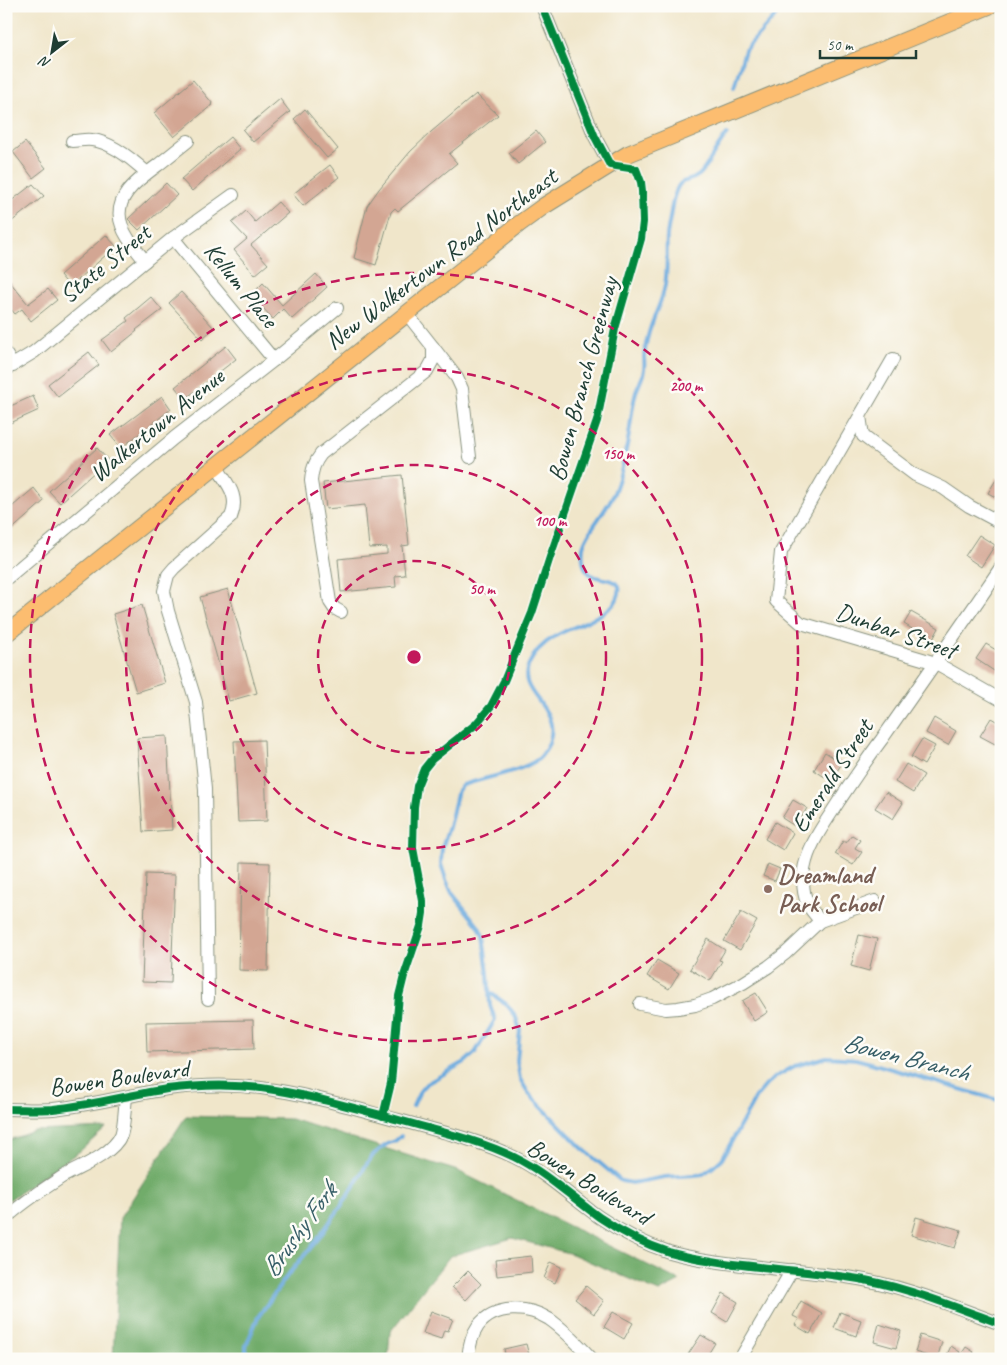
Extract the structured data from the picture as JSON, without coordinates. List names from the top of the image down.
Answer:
{
  "streets": {
    "main road": ["New Walkertown Road Northeast"],
    "street": [
      "State Street",
      "Kellum Place",
      "Walkertown Avenue",
      "Dunbar Street",
      "Emerald Street",
      "Bowen Boulevard"
    ],
    "cycle path": ["Bowen Branch Greenway"]
  },
  "crossings": [
    ["State Street", "Kellum Place"],
    ["Kellum Place", "Walkertown Avenue"],
    ["Dunbar Street", "Emerald Street"]
  ],
  "water": ["Bowen Branch", "Brushy Fork"],
  "places": ["Dreamland Park School"],
  "scale_bar": "50 m",
  "north": "bottom left",
  "rings": [
    "200 m",
    "150 m",
    "100 m",
    "50 m"
  ]
}
